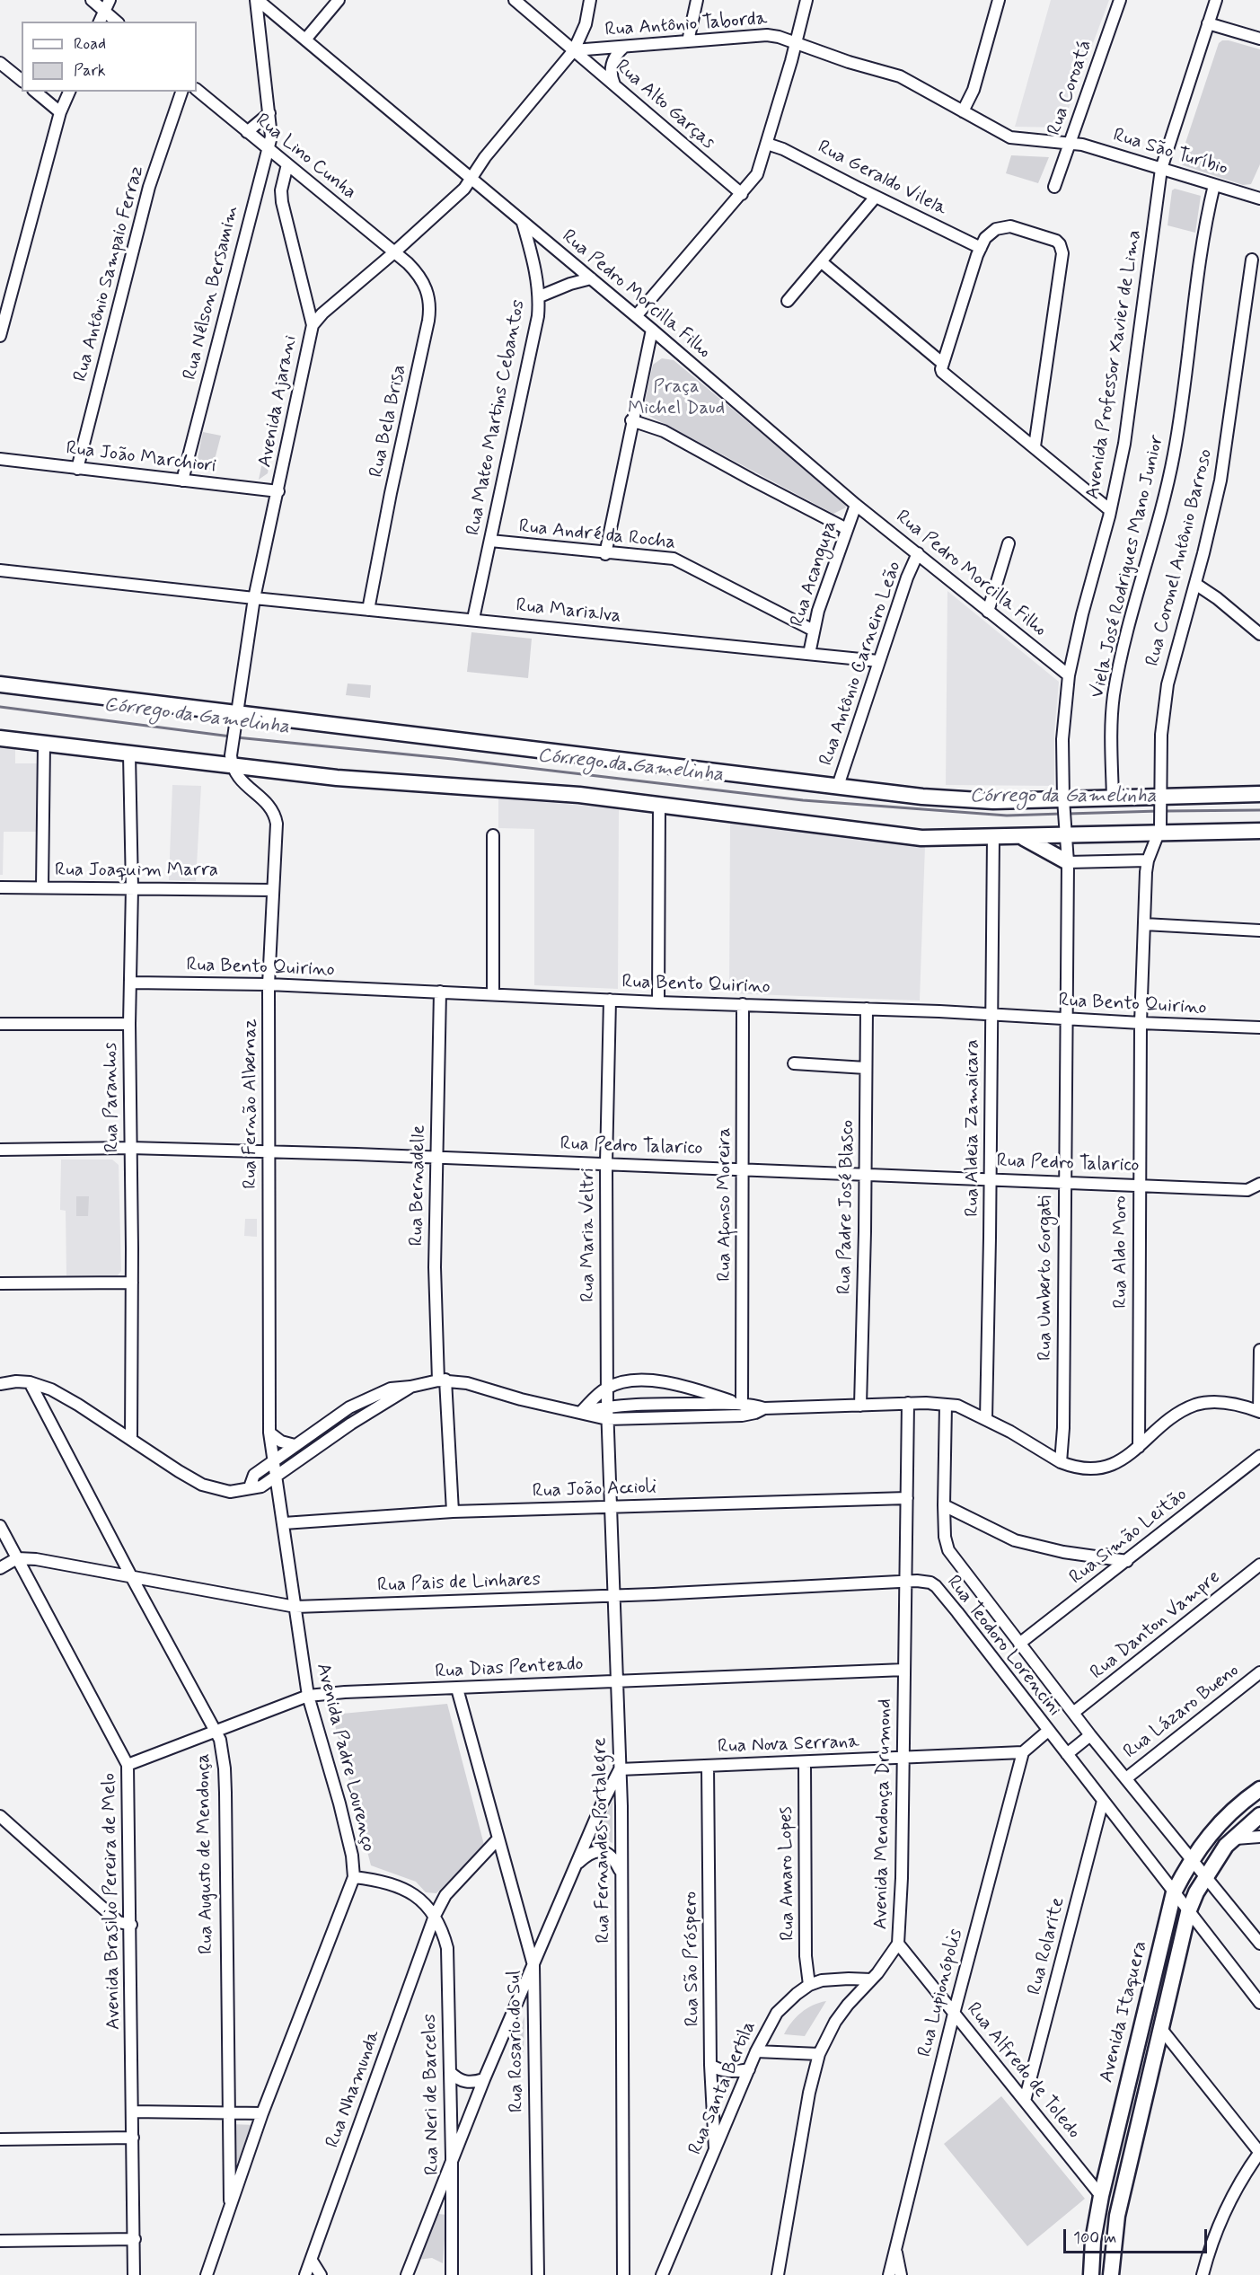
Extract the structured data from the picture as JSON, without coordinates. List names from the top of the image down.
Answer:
{
  "streets": {
    "main road": ["Avenida Itaquera"],
    "street": [
      "Rua Antônio Taborda",
      "Rua Coroatá",
      "Rua Alto Garças",
      "Rua São Turíbio",
      "Rua Lino Cunha",
      "Rua Geraldo Vilela",
      "Rua Antônio Sampaio Ferraz",
      "Rua Nélson Bersamim",
      "Rua Pedro Morcilla Filho",
      "Avenida Professor Xavier de Lima",
      "Avenida Ajarani",
      "Rua Mateo Martins Cebantos",
      "Rua Bela Brisa",
      "Rua João Marchiori",
      "Rua André da Rocha",
      "Rua Coronel Antônio Barroso",
      "Viela José Rodrigues Mano Junior",
      "Rua Acangupa",
      "Rua Marialva",
      "Rua Antônio Carneiro Leão",
      "Rua Joaquim Marra",
      "Rua Bento Quirino",
      "Rua Paranhos",
      "Rua Fernão Albernaz",
      "Rua Aldeia Zamaicara",
      "Rua Pedro Talarico",
      "Rua Bernadelle",
      "Rua Afonso Moreira",
      "Rua Padre José Blasco",
      "Rua Maria Veltri",
      "Rua Aldo Moro",
      "Rua Umberto Gorgati",
      "Rua João Accioli",
      "Rua Simão Leitão",
      "Rua Pais de Linhares",
      "Rua Danton Vampre",
      "Rua Teodoro Lorencini",
      "Rua Dias Penteado",
      "Rua Lázaro Bueno",
      "Rua Nova Serrana",
      "Avenida Padre Lourenço",
      "Avenida Mendonça Drumond",
      "Rua Fernandes Portalegre",
      "Rua Augusto de Mendonça",
      "Rua Amaro Lopes",
      "Avenida Brasilio Pereira de Melo",
      "Rua Rolarite",
      "Rua São Próspero",
      "Rua Lupionópolis",
      "Rua Rosario do Sul",
      "Rua Alfredo de Toledo",
      "Rua Santa Bertila",
      "Rua Nhamunda",
      "Rua Neri de Barcelos"
    ]
  },
  "crossings": [
    ["Rua Antônio Taborda", "Rua Coroatá"],
    ["Rua Antônio Taborda", "Rua Alto Garças"],
    ["Rua Antônio Taborda", "Rua São Turíbio"],
    ["Rua Antônio Taborda", "Avenida Ajarani"],
    ["Rua Coroatá", "Rua São Turíbio"],
    ["Rua Alto Garças", "Avenida Ajarani"],
    ["Rua São Turíbio", "Avenida Professor Xavier de Lima"],
    ["Rua São Turíbio", "Viela José Rodrigues Mano Junior"],
    ["Rua Lino Cunha", "Rua Nélson Bersamim"],
    ["Rua Lino Cunha", "Avenida Ajarani"],
    ["Rua Lino Cunha", "Rua Bela Brisa"],
    ["Rua Antônio Sampaio Ferraz", "Rua João Marchiori"],
    ["Rua Nélson Bersamim", "Rua Pedro Morcilla Filho"],
    ["Rua Nélson Bersamim", "Rua João Marchiori"],
    ["Rua Pedro Morcilla Filho", "Avenida Professor Xavier de Lima"],
    ["Rua Pedro Morcilla Filho", "Avenida Ajarani"],
    ["Rua Pedro Morcilla Filho", "Rua Mateo Martins Cebantos"],
    ["Rua Pedro Morcilla Filho", "Rua Acangupa"],
    ["Rua Pedro Morcilla Filho", "Rua Antônio Carneiro Leão"],
    ["Avenida Professor Xavier de Lima", "Rua Umberto Gorgati"],
    ["Avenida Ajarani", "Rua Bela Brisa"],
    ["Avenida Ajarani", "Rua João Marchiori"],
    ["Avenida Ajarani", "Rua Marialva"],
    ["Avenida Ajarani", "Rua Fernão Albernaz"],
    ["Rua Mateo Martins Cebantos", "Rua André da Rocha"],
    ["Rua Mateo Martins Cebantos", "Rua Marialva"],
    ["Rua Bela Brisa", "Rua Marialva"],
    ["Rua André da Rocha", "Rua Acangupa"],
    ["Rua Coronel Antônio Barroso", "Rua Aldo Moro"],
    ["Rua Acangupa", "Rua Marialva"],
    ["Rua Marialva", "Rua Antônio Carneiro Leão"],
    ["Rua Joaquim Marra", "Rua Paranhos"],
    ["Rua Joaquim Marra", "Rua Fernão Albernaz"],
    ["Rua Bento Quirino", "Rua Paranhos"],
    ["Rua Bento Quirino", "Rua Fernão Albernaz"],
    ["Rua Bento Quirino", "Rua Aldeia Zamaicara"],
    ["Rua Bento Quirino", "Rua Bernadelle"],
    ["Rua Bento Quirino", "Rua Afonso Moreira"],
    ["Rua Bento Quirino", "Rua Padre José Blasco"],
    ["Rua Bento Quirino", "Rua Maria Veltri"],
    ["Rua Bento Quirino", "Rua Aldo Moro"],
    ["Rua Bento Quirino", "Rua Umberto Gorgati"],
    ["Rua Paranhos", "Rua Pedro Talarico"],
    ["Rua Fernão Albernaz", "Rua Pedro Talarico"],
    ["Rua Fernão Albernaz", "Avenida Padre Lourenço"],
    ["Rua Aldeia Zamaicara", "Rua Pedro Talarico"],
    ["Rua Pedro Talarico", "Rua Bernadelle"],
    ["Rua Pedro Talarico", "Rua Afonso Moreira"],
    ["Rua Pedro Talarico", "Rua Padre José Blasco"],
    ["Rua Pedro Talarico", "Rua Maria Veltri"],
    ["Rua Pedro Talarico", "Rua Aldo Moro"],
    ["Rua Pedro Talarico", "Rua Umberto Gorgati"],
    ["Rua Bernadelle", "Rua João Accioli"],
    ["Rua Maria Veltri", "Rua Fernandes Portalegre"],
    ["Rua João Accioli", "Avenida Padre Lourenço"],
    ["Rua João Accioli", "Rua Fernandes Portalegre"],
    ["Rua Simão Leitão", "Rua Teodoro Lorencini"],
    ["Rua Pais de Linhares", "Rua Teodoro Lorencini"],
    ["Rua Pais de Linhares", "Avenida Padre Lourenço"],
    ["Rua Pais de Linhares", "Avenida Mendonça Drumond"],
    ["Rua Pais de Linhares", "Rua Fernandes Portalegre"],
    ["Rua Pais de Linhares", "Rua Augusto de Mendonça"],
    ["Rua Pais de Linhares", "Avenida Brasilio Pereira de Melo"],
    ["Rua Danton Vampre", "Rua Teodoro Lorencini"],
    ["Rua Teodoro Lorencini", "Rua Lázaro Bueno"],
    ["Rua Teodoro Lorencini", "Avenida Mendonça Drumond"],
    ["Rua Teodoro Lorencini", "Rua Rolarite"],
    ["Rua Teodoro Lorencini", "Avenida Itaquera"],
    ["Rua Dias Penteado", "Avenida Padre Lourenço"],
    ["Rua Dias Penteado", "Avenida Mendonça Drumond"],
    ["Rua Dias Penteado", "Rua Fernandes Portalegre"],
    ["Rua Dias Penteado", "Rua Augusto de Mendonça"],
    ["Rua Dias Penteado", "Avenida Brasilio Pereira de Melo"],
    ["Rua Dias Penteado", "Rua Rosario do Sul"],
    ["Rua Nova Serrana", "Avenida Mendonça Drumond"],
    ["Rua Nova Serrana", "Rua Fernandes Portalegre"],
    ["Rua Nova Serrana", "Rua Amaro Lopes"],
    ["Rua Nova Serrana", "Rua São Próspero"],
    ["Rua Nova Serrana", "Rua Lupionópolis"],
    ["Avenida Padre Lourenço", "Rua Augusto de Mendonça"],
    ["Avenida Mendonça Drumond", "Rua Alfredo de Toledo"],
    ["Avenida Mendonça Drumond", "Rua Santa Bertila"],
    ["Rua Amaro Lopes", "Rua Santa Bertila"],
    ["Rua Rolarite", "Rua Alfredo de Toledo"],
    ["Rua São Próspero", "Rua Santa Bertila"],
    ["Rua Lupionópolis", "Rua Alfredo de Toledo"],
    ["Avenida Itaquera", "Rua Alfredo de Toledo"],
    ["Rua Rosario do Sul", "Rua Nhamunda"],
    ["Rua Nhamunda", "Rua Neri de Barcelos"]
  ],
  "water": ["Córrego da Gamelinha"],
  "parks": ["Praça Michel Daud"],
  "legend": ["Road", "Park"],
  "scale_bar": "100 m"
}
